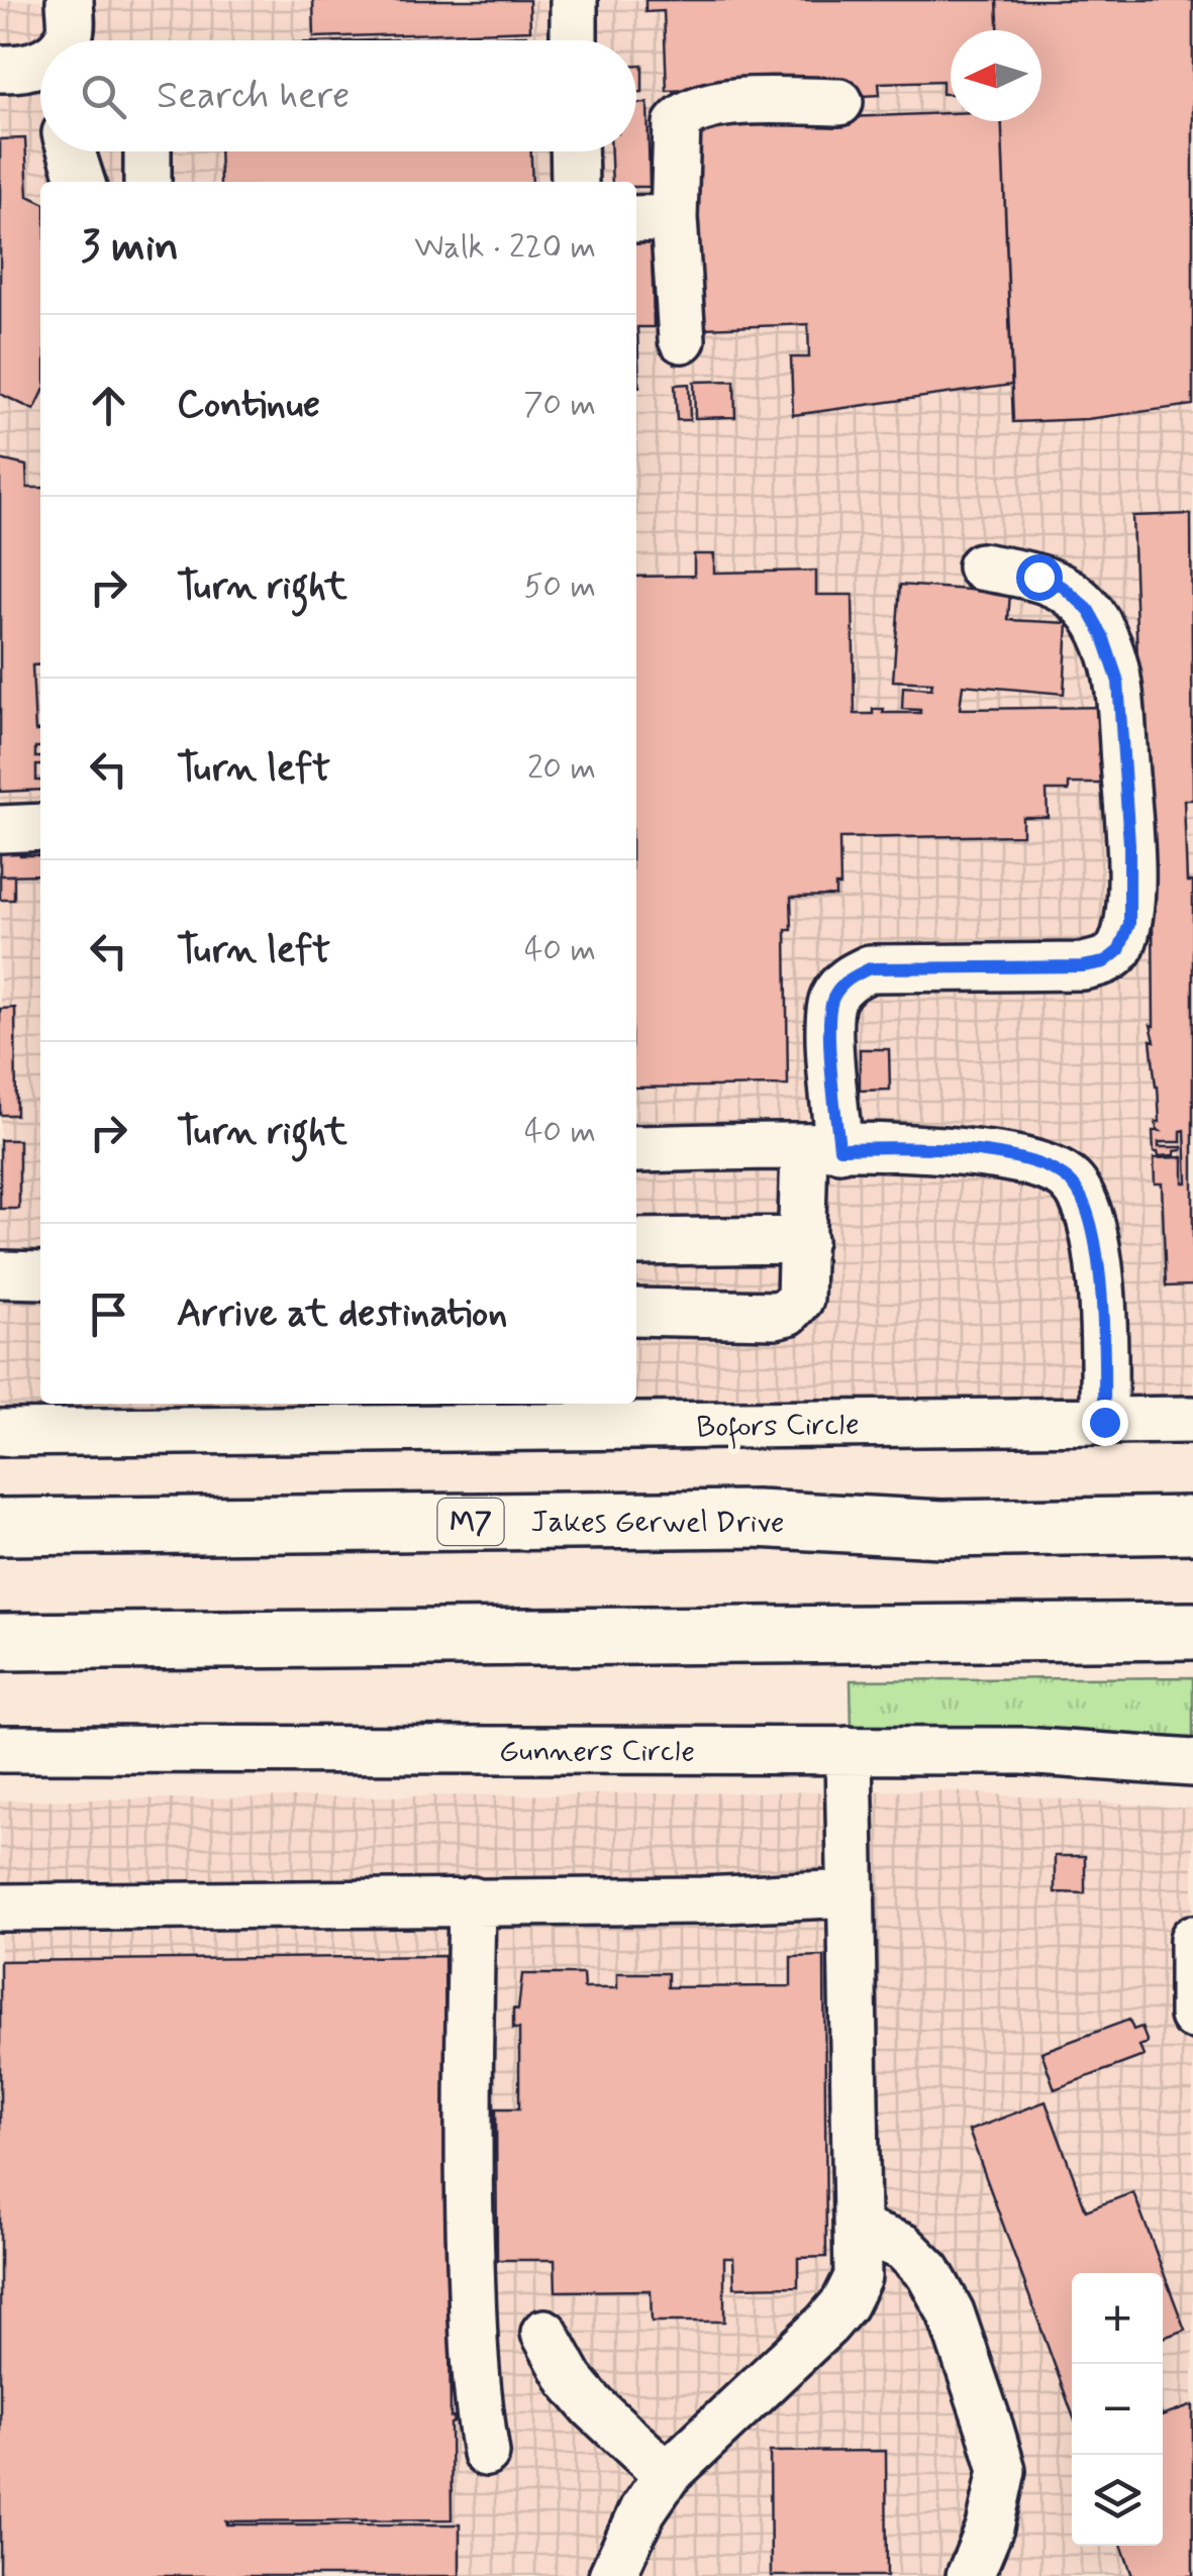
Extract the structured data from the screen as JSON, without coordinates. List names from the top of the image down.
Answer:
{
  "streets": {
    "highway": ["Jakes Gerwel Drive", "M7"],
    "street": ["Bofors Circle", "Gunners Circle"]
  },
  "north": "left",
  "page": {
    "search": "Search here",
    "heading": ["3 min", "Walk · 220 m"],
    "list": [
      ["Continue", "70 m"],
      ["Turn right", "50 m"],
      ["Turn left", "20 m"],
      ["Turn left", "40 m"],
      ["Turn right", "40 m"],
      "Arrive at destination"
    ],
    "map_buttons": ["+", "−"]
  }
}
